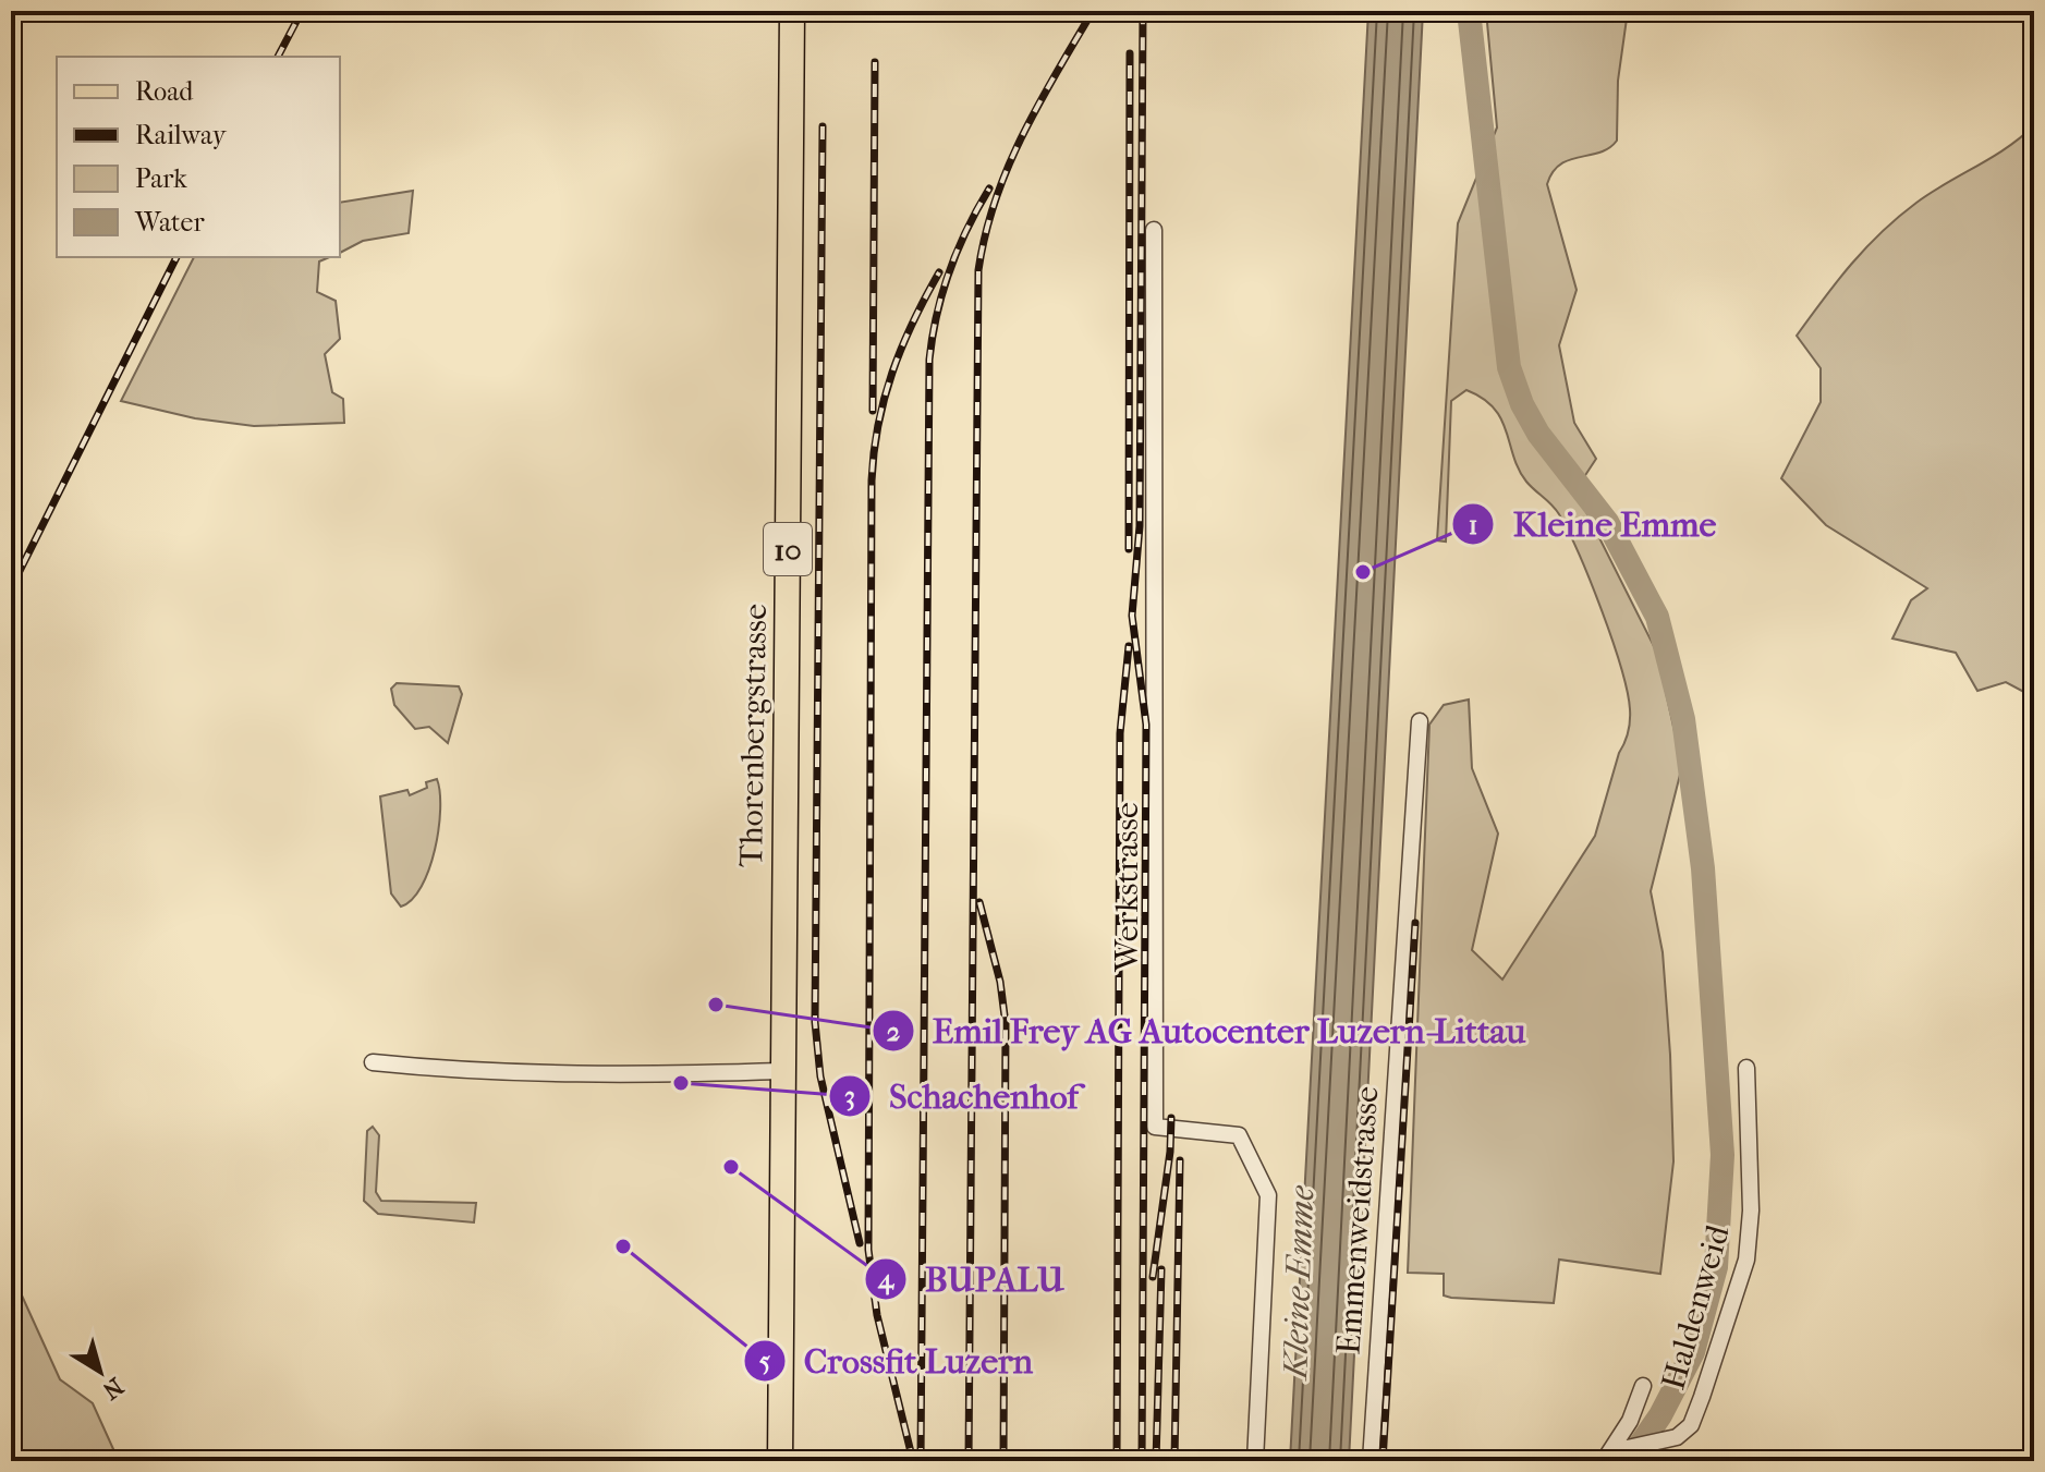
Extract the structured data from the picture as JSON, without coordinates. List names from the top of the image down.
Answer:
{
  "streets": {
    "main road": ["10", "Thorenbergstrasse"],
    "street": ["Werkstrasse", "Emmenweidstrasse", "Haldenweid"]
  },
  "water": ["Kleine Emme"],
  "places": [
    "Kleine Emme",
    "Emil Frey AG Autocenter Luzern-Littau",
    "Schachenhof",
    "BUPALU",
    "Crossfit Luzern"
  ],
  "legend": [
    "Road",
    "Railway",
    "Park",
    "Water"
  ],
  "north": "bottom right"
}
